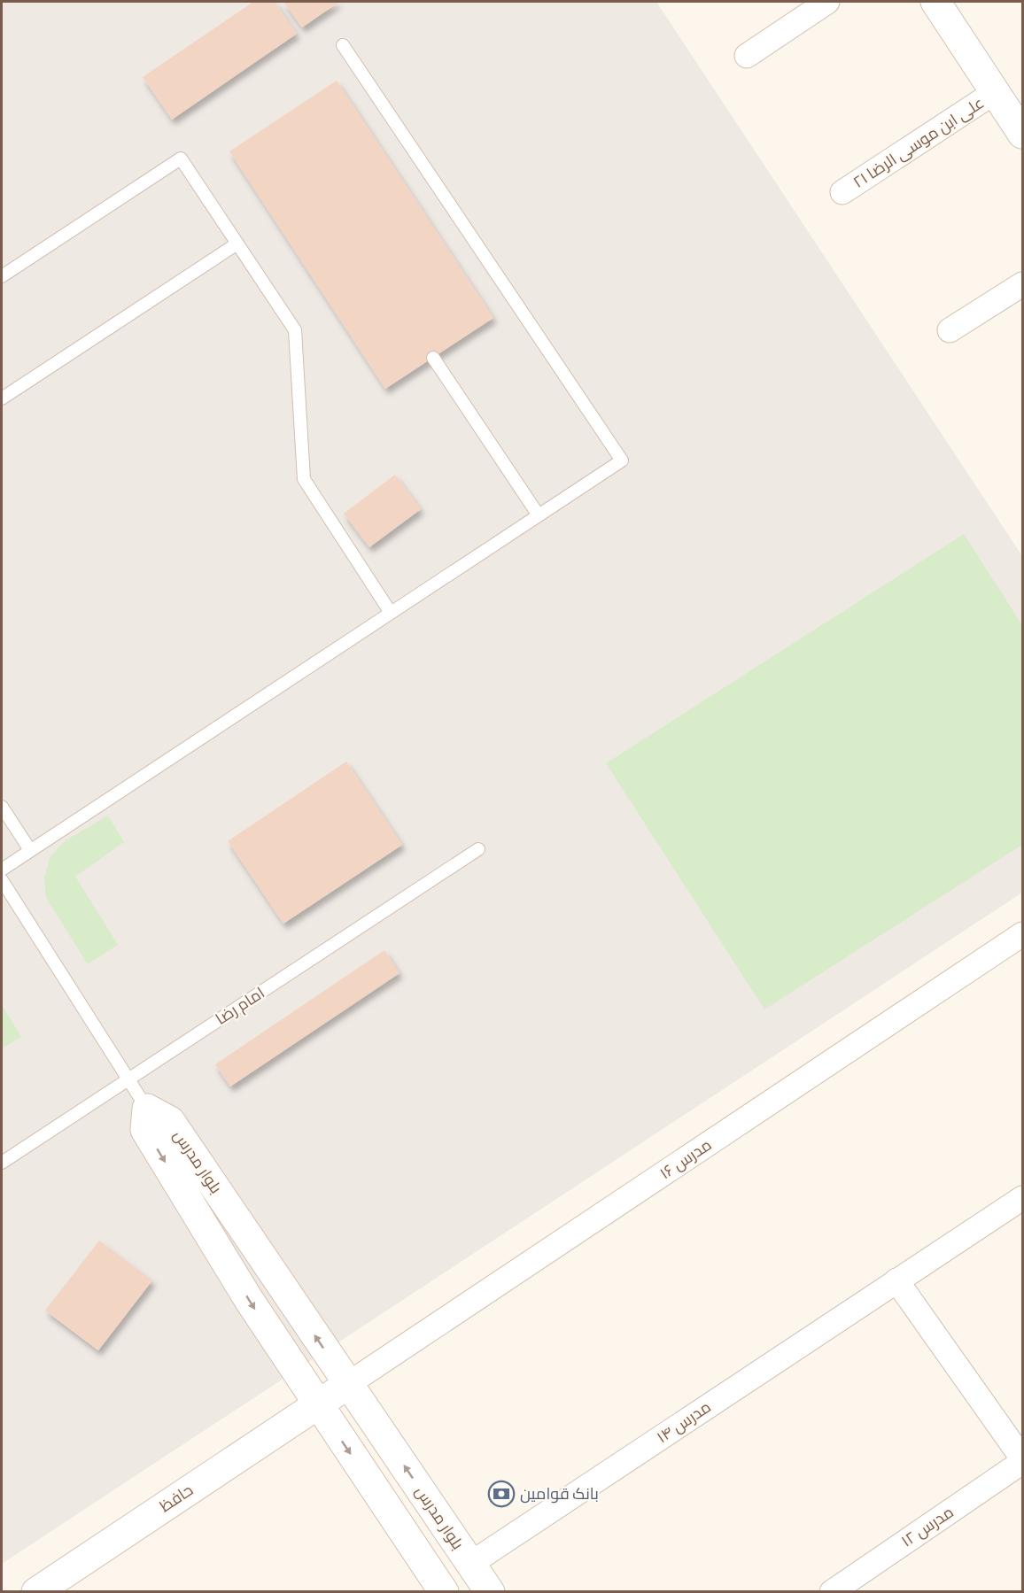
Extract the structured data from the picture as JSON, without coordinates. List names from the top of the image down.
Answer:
{
  "streets": {
    "street": [
      "علی ابن موسی الرضا ۲۱",
      "مدرس ۱۶",
      "بلوار مدرس",
      "مدرس ۱۴",
      "حافظ",
      "مدرس ۱۲"
    ],
    "lane": ["امام رضا"]
  },
  "crossings": [
    ["مدرس ۱۶", "بلوار مدرس"],
    ["مدرس ۱۶", "حافظ"],
    ["بلوار مدرس", "مدرس ۱۴"],
    ["بلوار مدرس", "حافظ"]
  ],
  "places": {
    "bank": ["بانک قوامین"]
  }
}
